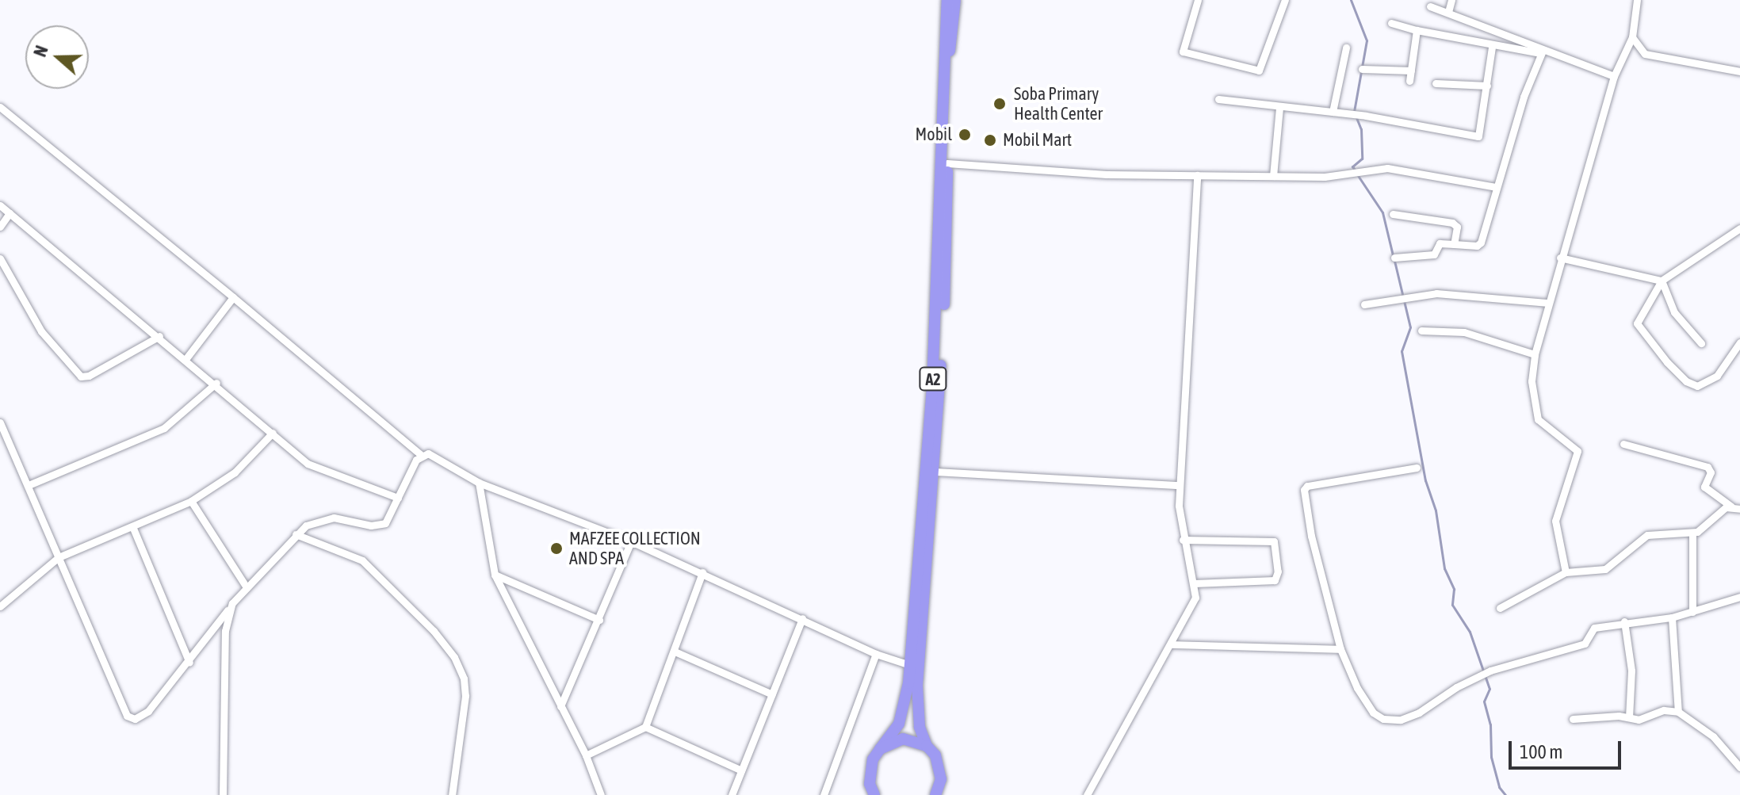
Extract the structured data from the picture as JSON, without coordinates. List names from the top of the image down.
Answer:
{
  "streets": {
    "highway": ["A2"]
  },
  "places": [
    "Soba Primary Health Center",
    "Mobil",
    "Mobil Mart",
    "MAFZEE COLLECTION AND SPA"
  ],
  "scale_bar": "100 m",
  "north": "left"
}
